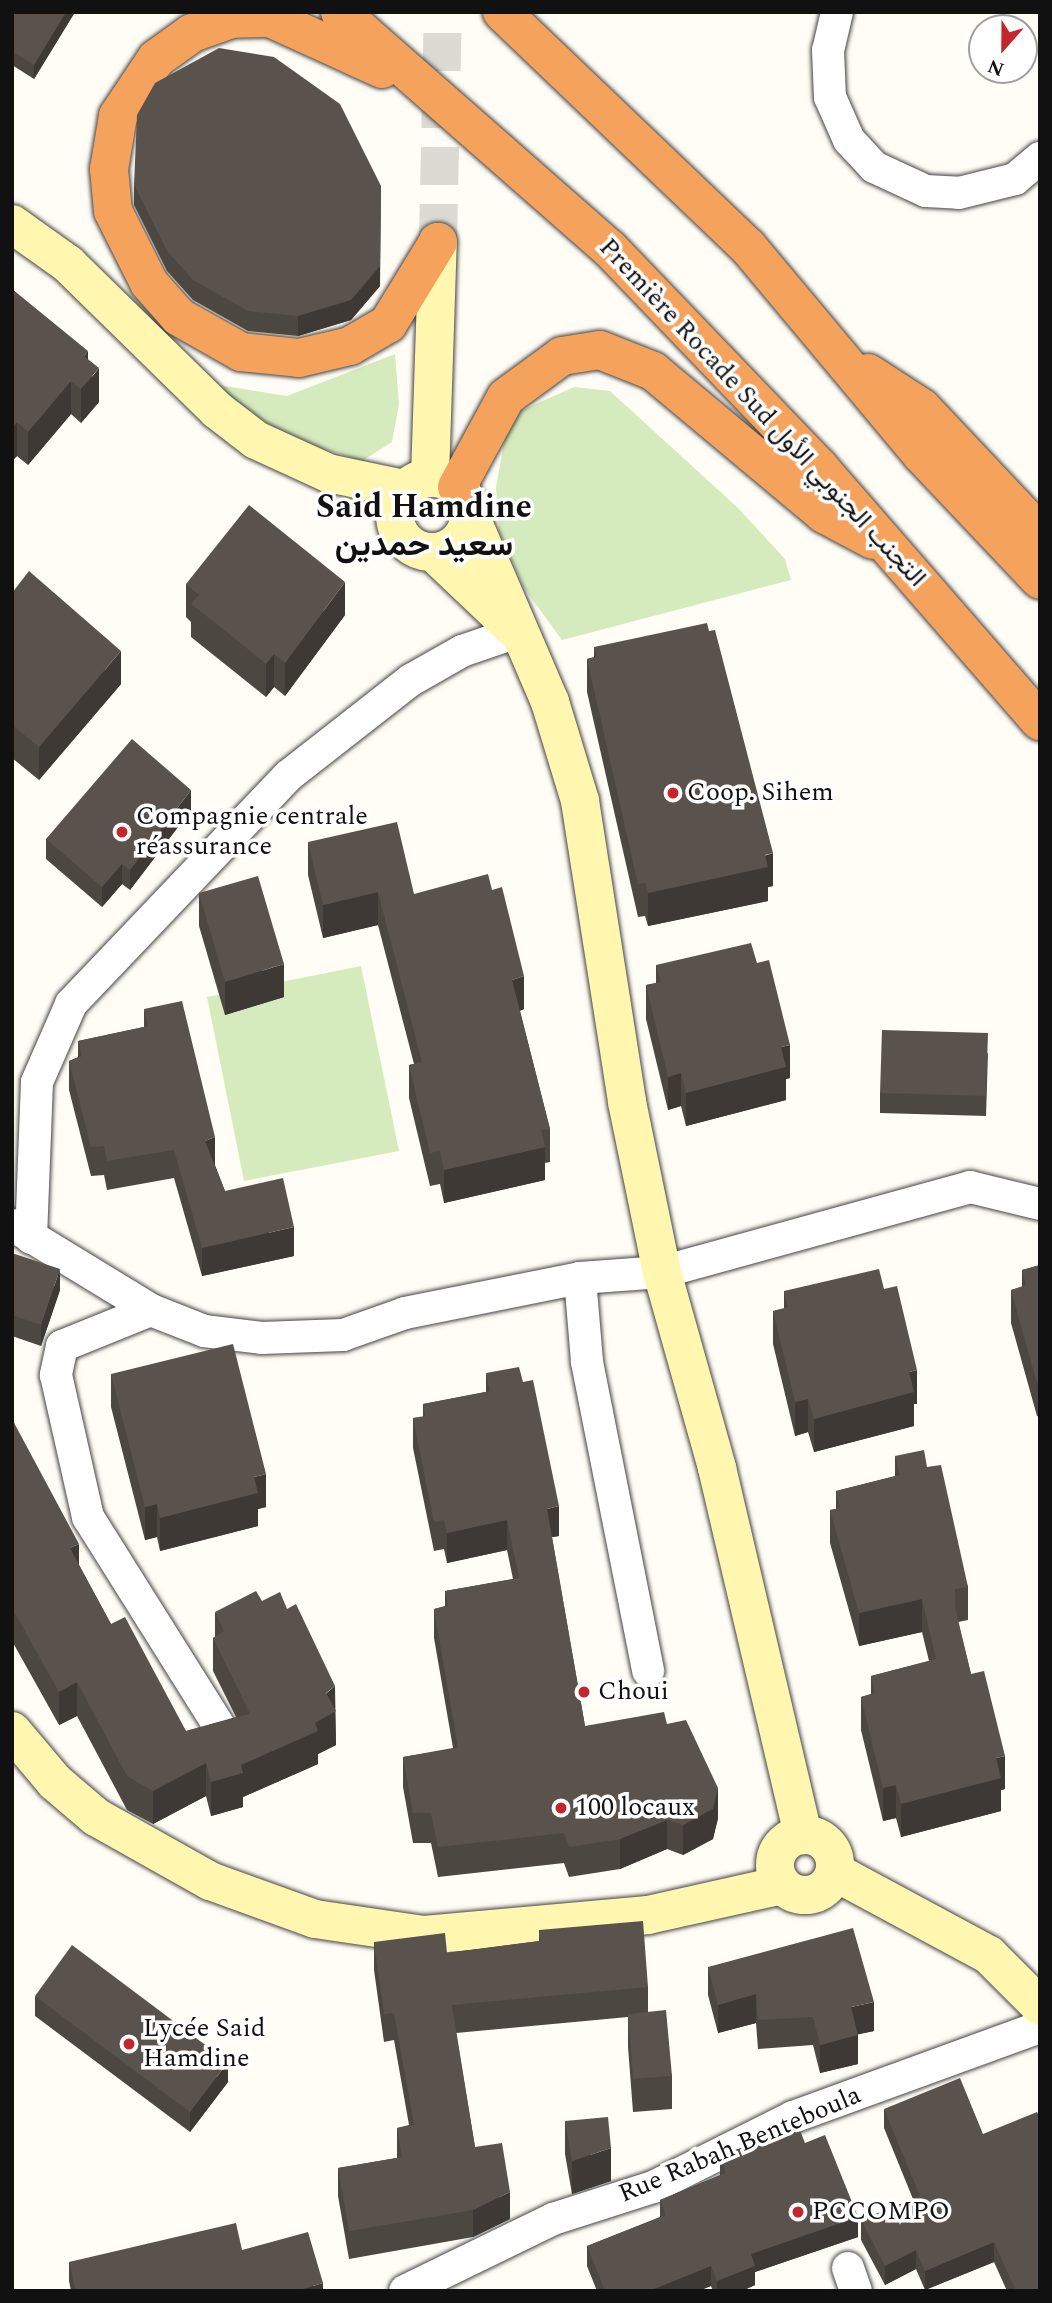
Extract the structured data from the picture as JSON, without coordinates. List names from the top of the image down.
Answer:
{
  "streets": {
    "highway": ["Première Rocade Sud التجنب الجنوبي الأول"],
    "street": ["Rue Rabah Benteboula"]
  },
  "districts": ["Said Hamdine سعيد حمدين"],
  "places": [
    "Coop. Sihem",
    "Compagnie centrale réassurance",
    "Choui",
    "100 locaux",
    "Lycée Said Hamdine",
    "PCCOMPO"
  ],
  "north": "bottom"
}
